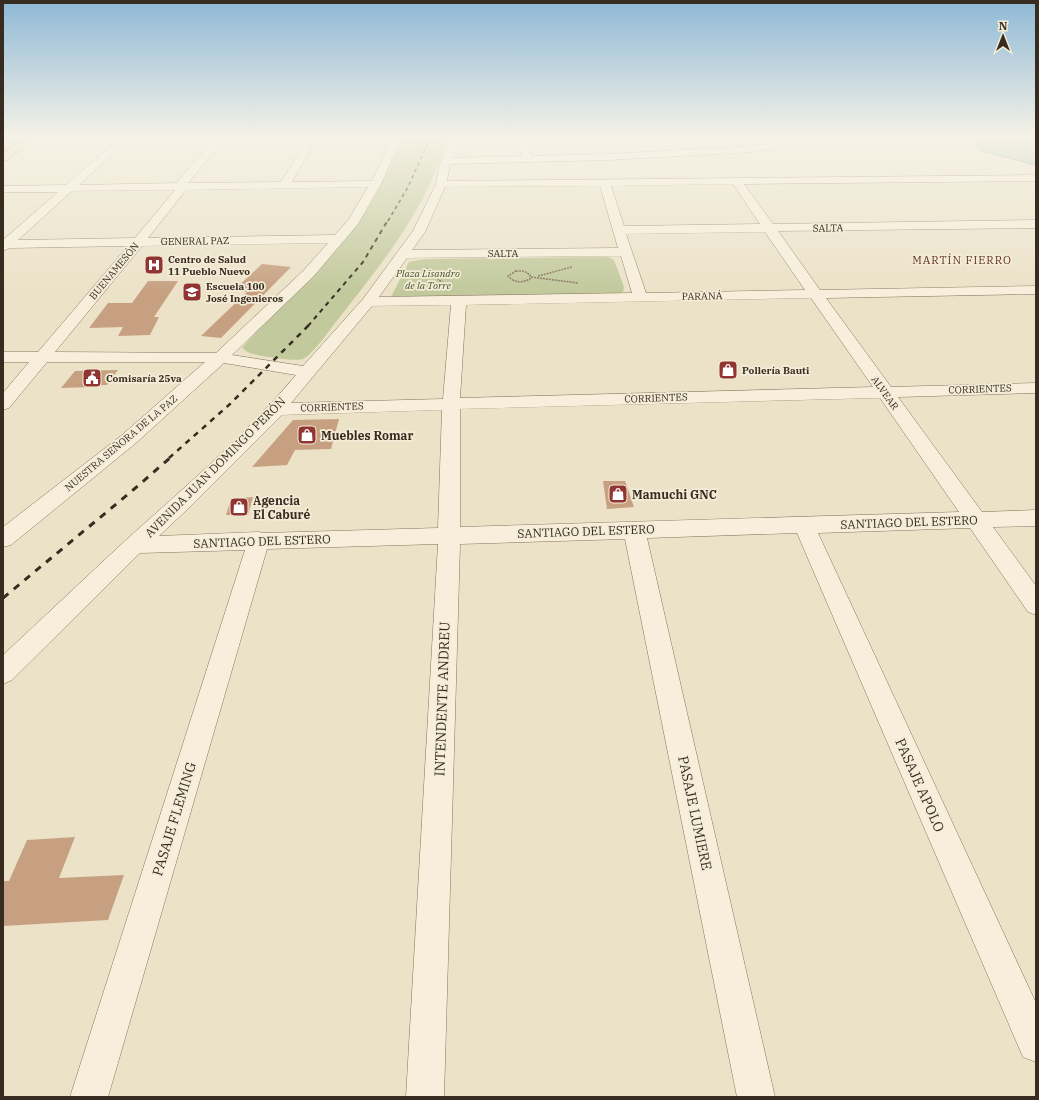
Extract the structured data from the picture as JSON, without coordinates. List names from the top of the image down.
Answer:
{
  "streets": {
    "street": [
      "SALTA",
      "GENERAL PAZ",
      "BUENAMESÓN",
      "PARANÁ",
      "CORRIENTES",
      "ALVEAR",
      "NUESTRA SEÑORA DE LA PAZ",
      "AVENIDA JUAN DOMINGO PERÓN",
      "SANTIAGO DEL ESTERO",
      "INTENDENTE ANDREU",
      "PASAJE APOLO",
      "PASAJE LUMIERE",
      "PASAJE FLEMING"
    ]
  },
  "crossings": [
    ["SALTA", "ALVEAR"],
    ["SALTA", "AVENIDA JUAN DOMINGO PERÓN"],
    ["GENERAL PAZ", "BUENAMESÓN"],
    ["GENERAL PAZ", "NUESTRA SEÑORA DE LA PAZ"],
    ["PARANÁ", "ALVEAR"],
    ["PARANÁ", "AVENIDA JUAN DOMINGO PERÓN"],
    ["PARANÁ", "INTENDENTE ANDREU"],
    ["CORRIENTES", "ALVEAR"],
    ["CORRIENTES", "AVENIDA JUAN DOMINGO PERÓN"],
    ["CORRIENTES", "INTENDENTE ANDREU"],
    ["ALVEAR", "SANTIAGO DEL ESTERO"],
    ["AVENIDA JUAN DOMINGO PERÓN", "SANTIAGO DEL ESTERO"],
    ["SANTIAGO DEL ESTERO", "INTENDENTE ANDREU"],
    ["SANTIAGO DEL ESTERO", "PASAJE APOLO"],
    ["SANTIAGO DEL ESTERO", "PASAJE LUMIERE"],
    ["SANTIAGO DEL ESTERO", "PASAJE FLEMING"]
  ],
  "districts": ["MARTÍN FIERRO"],
  "parks": ["Plaza Lisandro de la Torre"],
  "places": {
    "hospital": ["Centro de Salud 11 Pueblo Nuevo"],
    "school or university": ["Escuela 100 José Ingenieros"],
    "shop": [
      "Pollería Bauti",
      "Muebles Romar",
      "Mamuchi GNC",
      "Agencia El Caburé"
    ],
    "public building": ["Comisaría 25va"]
  },
  "north": "top"
}
